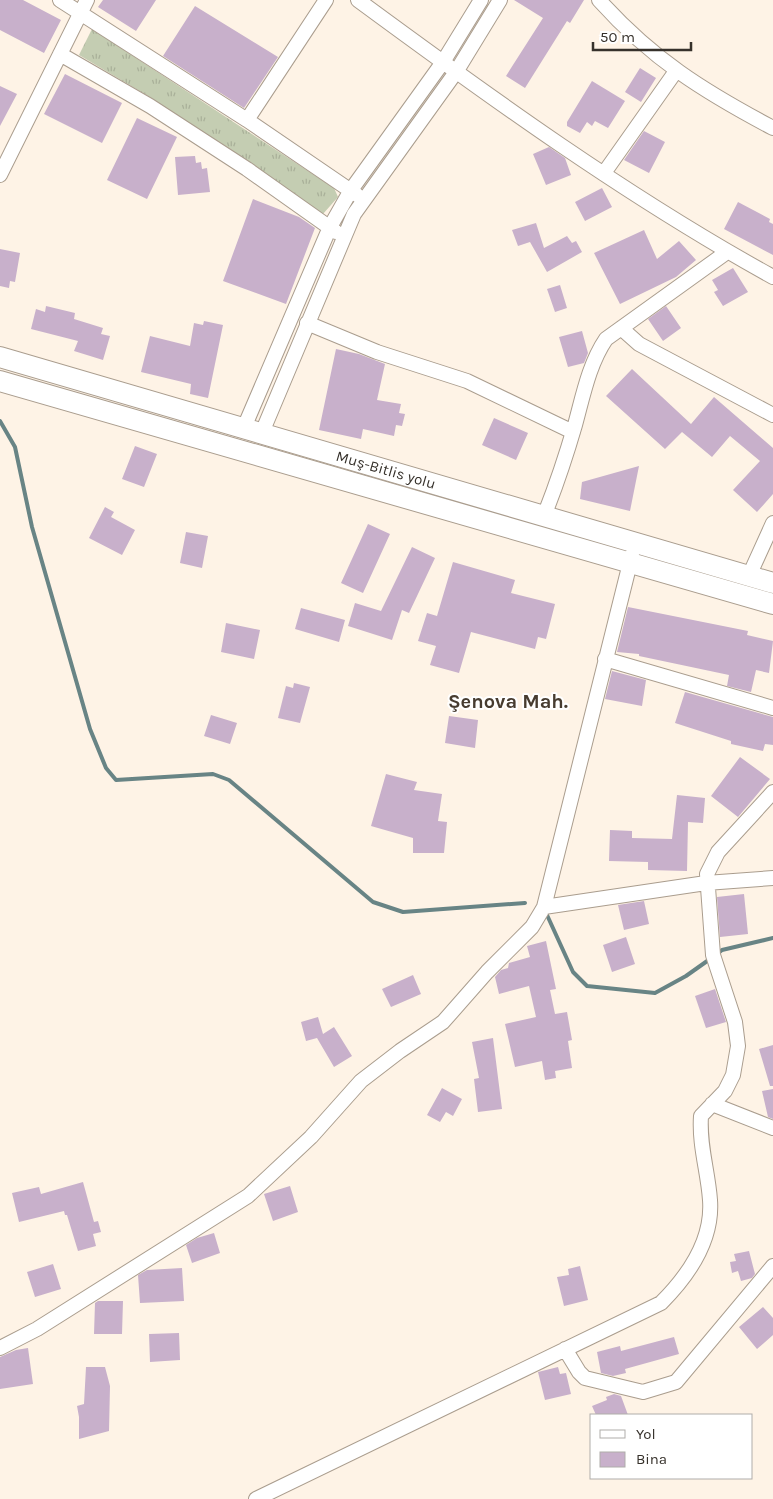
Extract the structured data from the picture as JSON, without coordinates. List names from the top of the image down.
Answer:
{
  "streets": {
    "highway": ["Muş-Bitlis yolu"]
  },
  "districts": ["Şenova Mah."],
  "legend": ["Yol", "Bina"],
  "scale_bar": "50 m"
}
